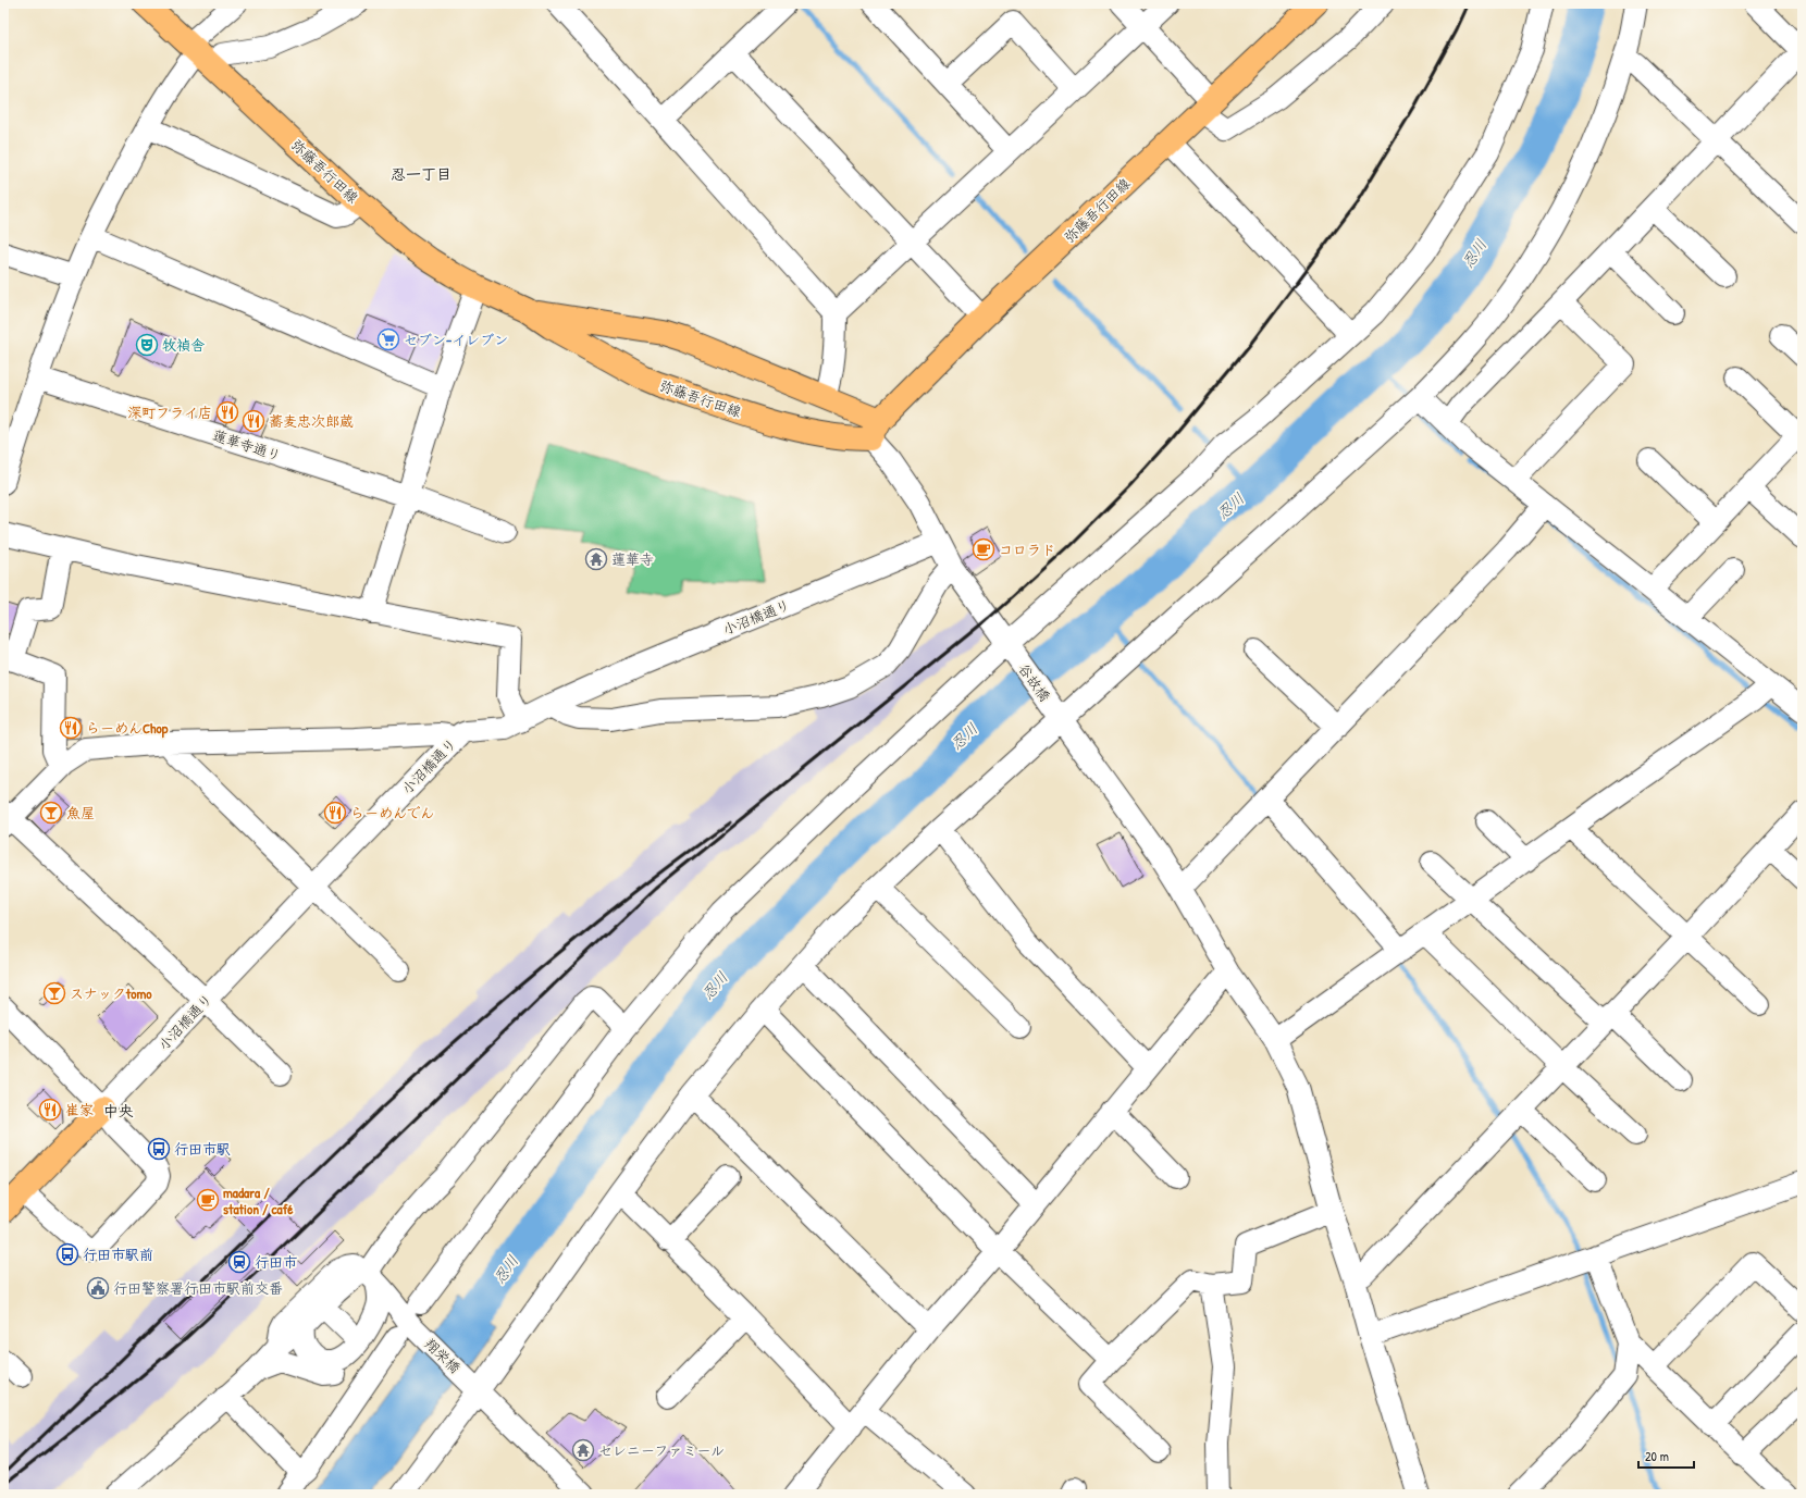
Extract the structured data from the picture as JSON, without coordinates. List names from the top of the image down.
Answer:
{
  "streets": {
    "main road": ["弥藤吾行田線", "小沼橋通り"],
    "street": ["蓮華寺通り", "谷故橋", "翔栄橋"]
  },
  "crossings": [
    ["弥藤吾行田線", "谷故橋"],
    ["小沼橋通り", "谷故橋"]
  ],
  "districts": ["忍一丁目", "中央"],
  "water": ["忍川"],
  "places": {
    "supermarket": ["セブン-イレブン"],
    "theatre": ["牧禎舎"],
    "restaurant": [
      "深町フライ店",
      "蕎麦忠次郎蔵",
      "らーめんChop",
      "らーめんでん",
      "崔家"
    ],
    "cafe": ["コロラド", "madara / station / café"],
    "temple": ["蓮華寺", "セレニーファミール"],
    "bar": ["魚屋", "スナックtomo"],
    "bus stop": ["行田市駅", "行田市駅前"],
    "station": ["行田市"],
    "public building": ["行田警察署行田市駅前交番"]
  },
  "scale_bar": "20 m"
}
